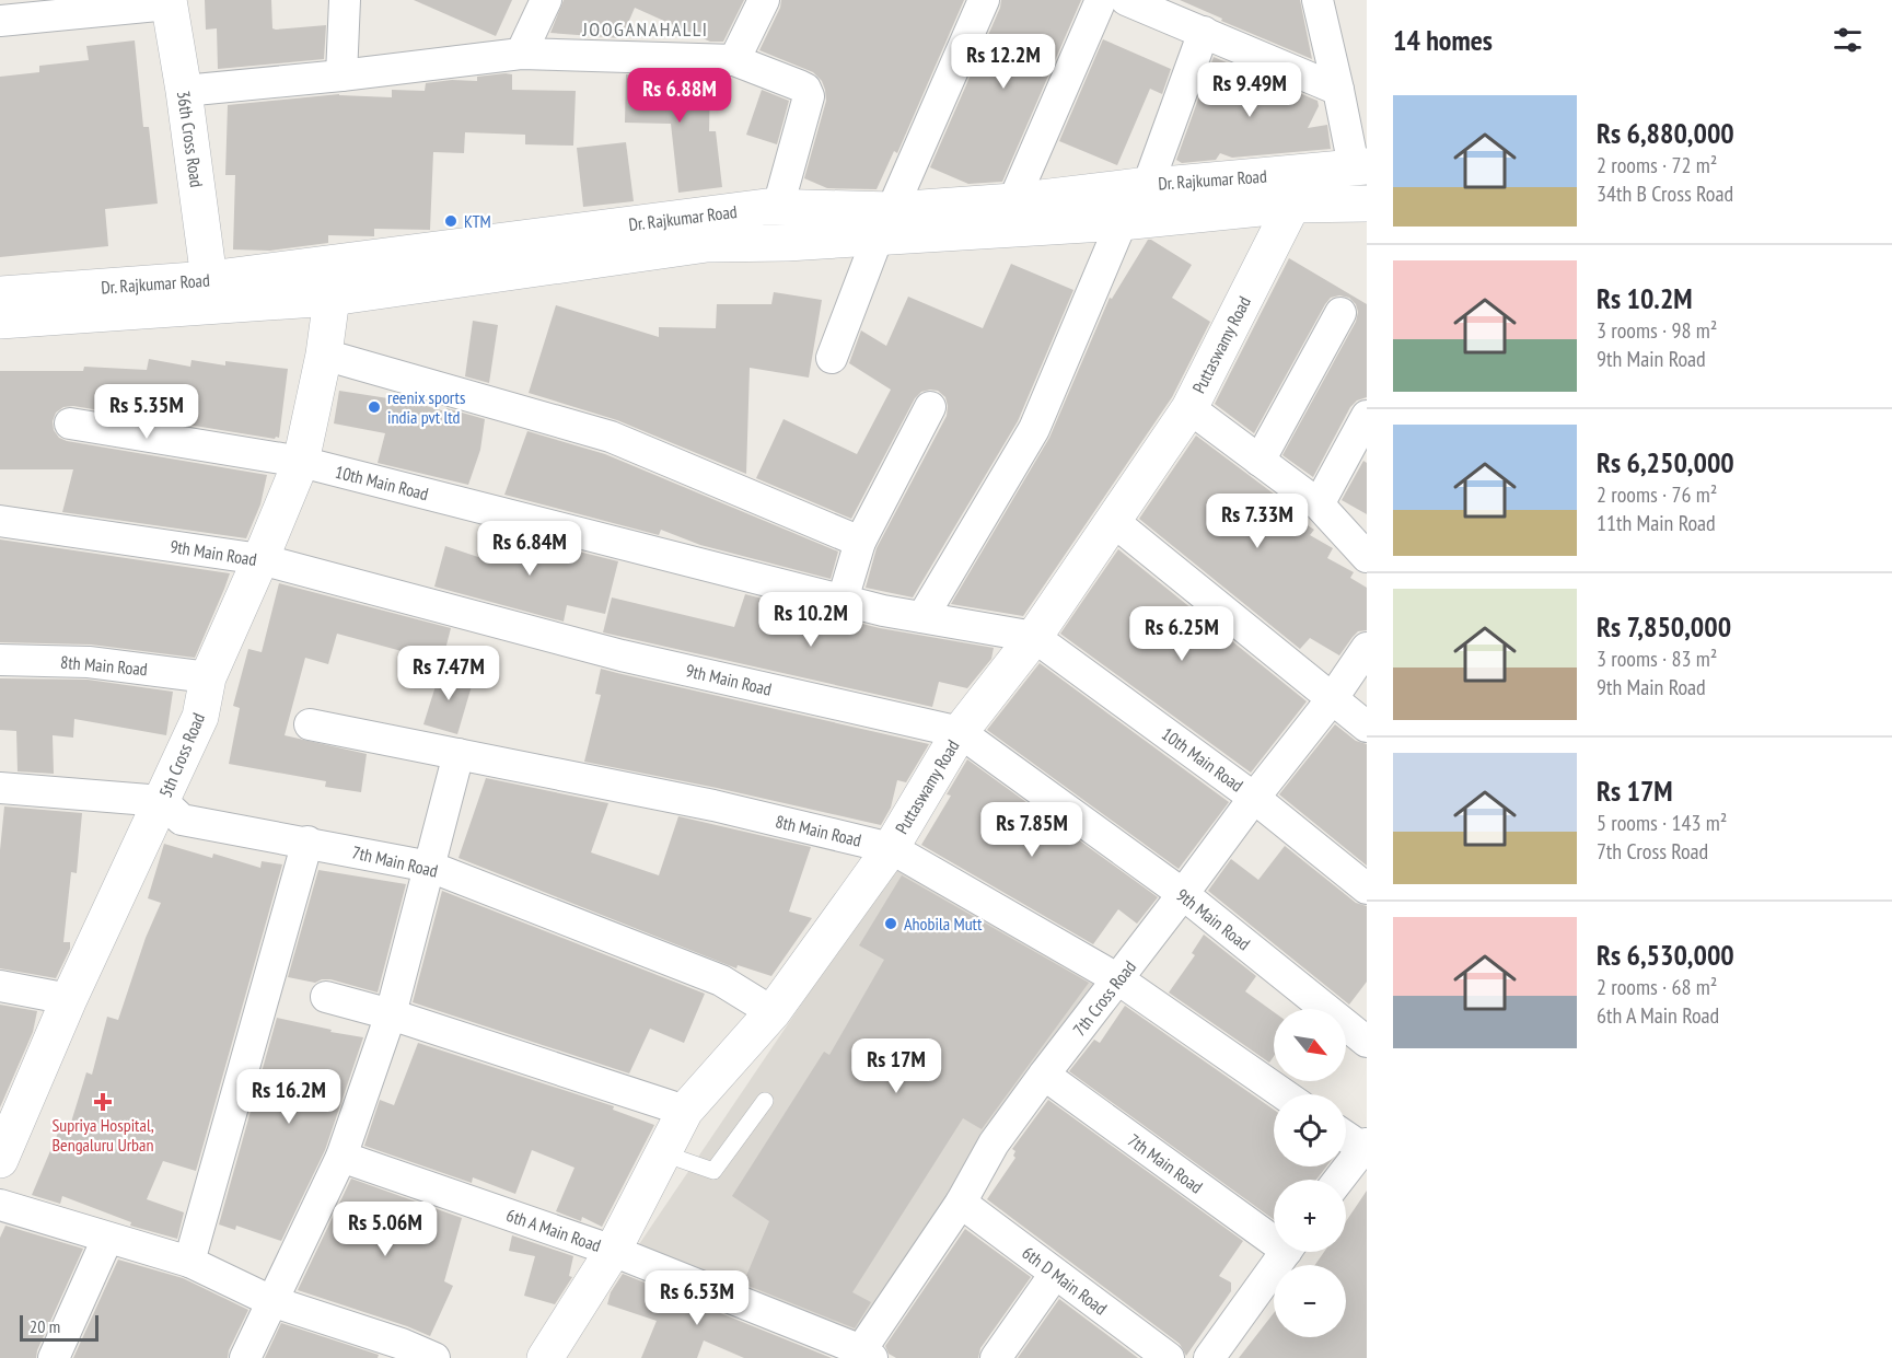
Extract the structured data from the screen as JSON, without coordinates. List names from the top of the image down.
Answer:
{
  "streets": {
    "main road": [
      "36th Cross Road",
      "Dr. Rajkumar Road",
      "Puttaswamy Road",
      "5th Cross Road"
    ],
    "street": [
      "10th Main Road",
      "9th Main Road",
      "8th Main Road",
      "7th Main Road",
      "7th Cross Road",
      "6th A Main Road",
      "6th D Main Road"
    ]
  },
  "crossings": [
    ["36th Cross Road", "Dr. Rajkumar Road"],
    ["Dr. Rajkumar Road", "Puttaswamy Road"],
    ["Dr. Rajkumar Road", "5th Cross Road"],
    ["Puttaswamy Road", "10th Main Road"],
    ["Puttaswamy Road", "9th Main Road"],
    ["Puttaswamy Road", "8th Main Road"],
    ["Puttaswamy Road", "7th Main Road"],
    ["Puttaswamy Road", "6th A Main Road"],
    ["10th Main Road", "5th Cross Road"],
    ["10th Main Road", "7th Cross Road"],
    ["9th Main Road", "5th Cross Road"],
    ["9th Main Road", "7th Cross Road"],
    ["8th Main Road", "5th Cross Road"],
    ["8th Main Road", "7th Cross Road"],
    ["5th Cross Road", "7th Main Road"],
    ["7th Main Road", "7th Cross Road"],
    ["7th Cross Road", "6th A Main Road"],
    ["7th Cross Road", "6th D Main Road"]
  ],
  "districts": ["JOOGANAHALLI"],
  "places": {
    "other": ["KTM", "reenix sports india pvt ltd", "Ahobila Mutt"],
    "health": ["Supriya Hospital, Bengaluru Urban"]
  },
  "scale_bar": "20 m",
  "north": "bottom right",
  "page": {
    "heading": "14 homes",
    "price": [
      "Rs 12.2M",
      "Rs 9.49M",
      "Rs 6.88M",
      "Rs 5.35M",
      "Rs 7.33M",
      "Rs 6.84M",
      "Rs 10.2M",
      "Rs 6.25M",
      "Rs 7.47M",
      "Rs 7.85M",
      "Rs 17M",
      "Rs 16.2M",
      "Rs 5.06M",
      "Rs 6.53M"
    ],
    "list": [
      {
        "name": "Rs 6,880,000",
        "note": "2 rooms · 72 m² · 34th B Cross Road"
      },
      {
        "name": "Rs 10.2M",
        "note": "3 rooms · 98 m² · 9th Main Road"
      },
      {
        "name": "Rs 6,250,000",
        "note": "2 rooms · 76 m² · 11th Main Road"
      },
      {
        "name": "Rs 7,850,000",
        "note": "3 rooms · 83 m² · 9th Main Road"
      },
      {
        "name": "Rs 17M",
        "note": "5 rooms · 143 m² · 7th Cross Road"
      },
      {
        "name": "Rs 6,530,000",
        "note": "2 rooms · 68 m² · 6th A Main Road"
      }
    ],
    "map_buttons": ["+", "−"],
    "scale": "20 m"
  }
}
